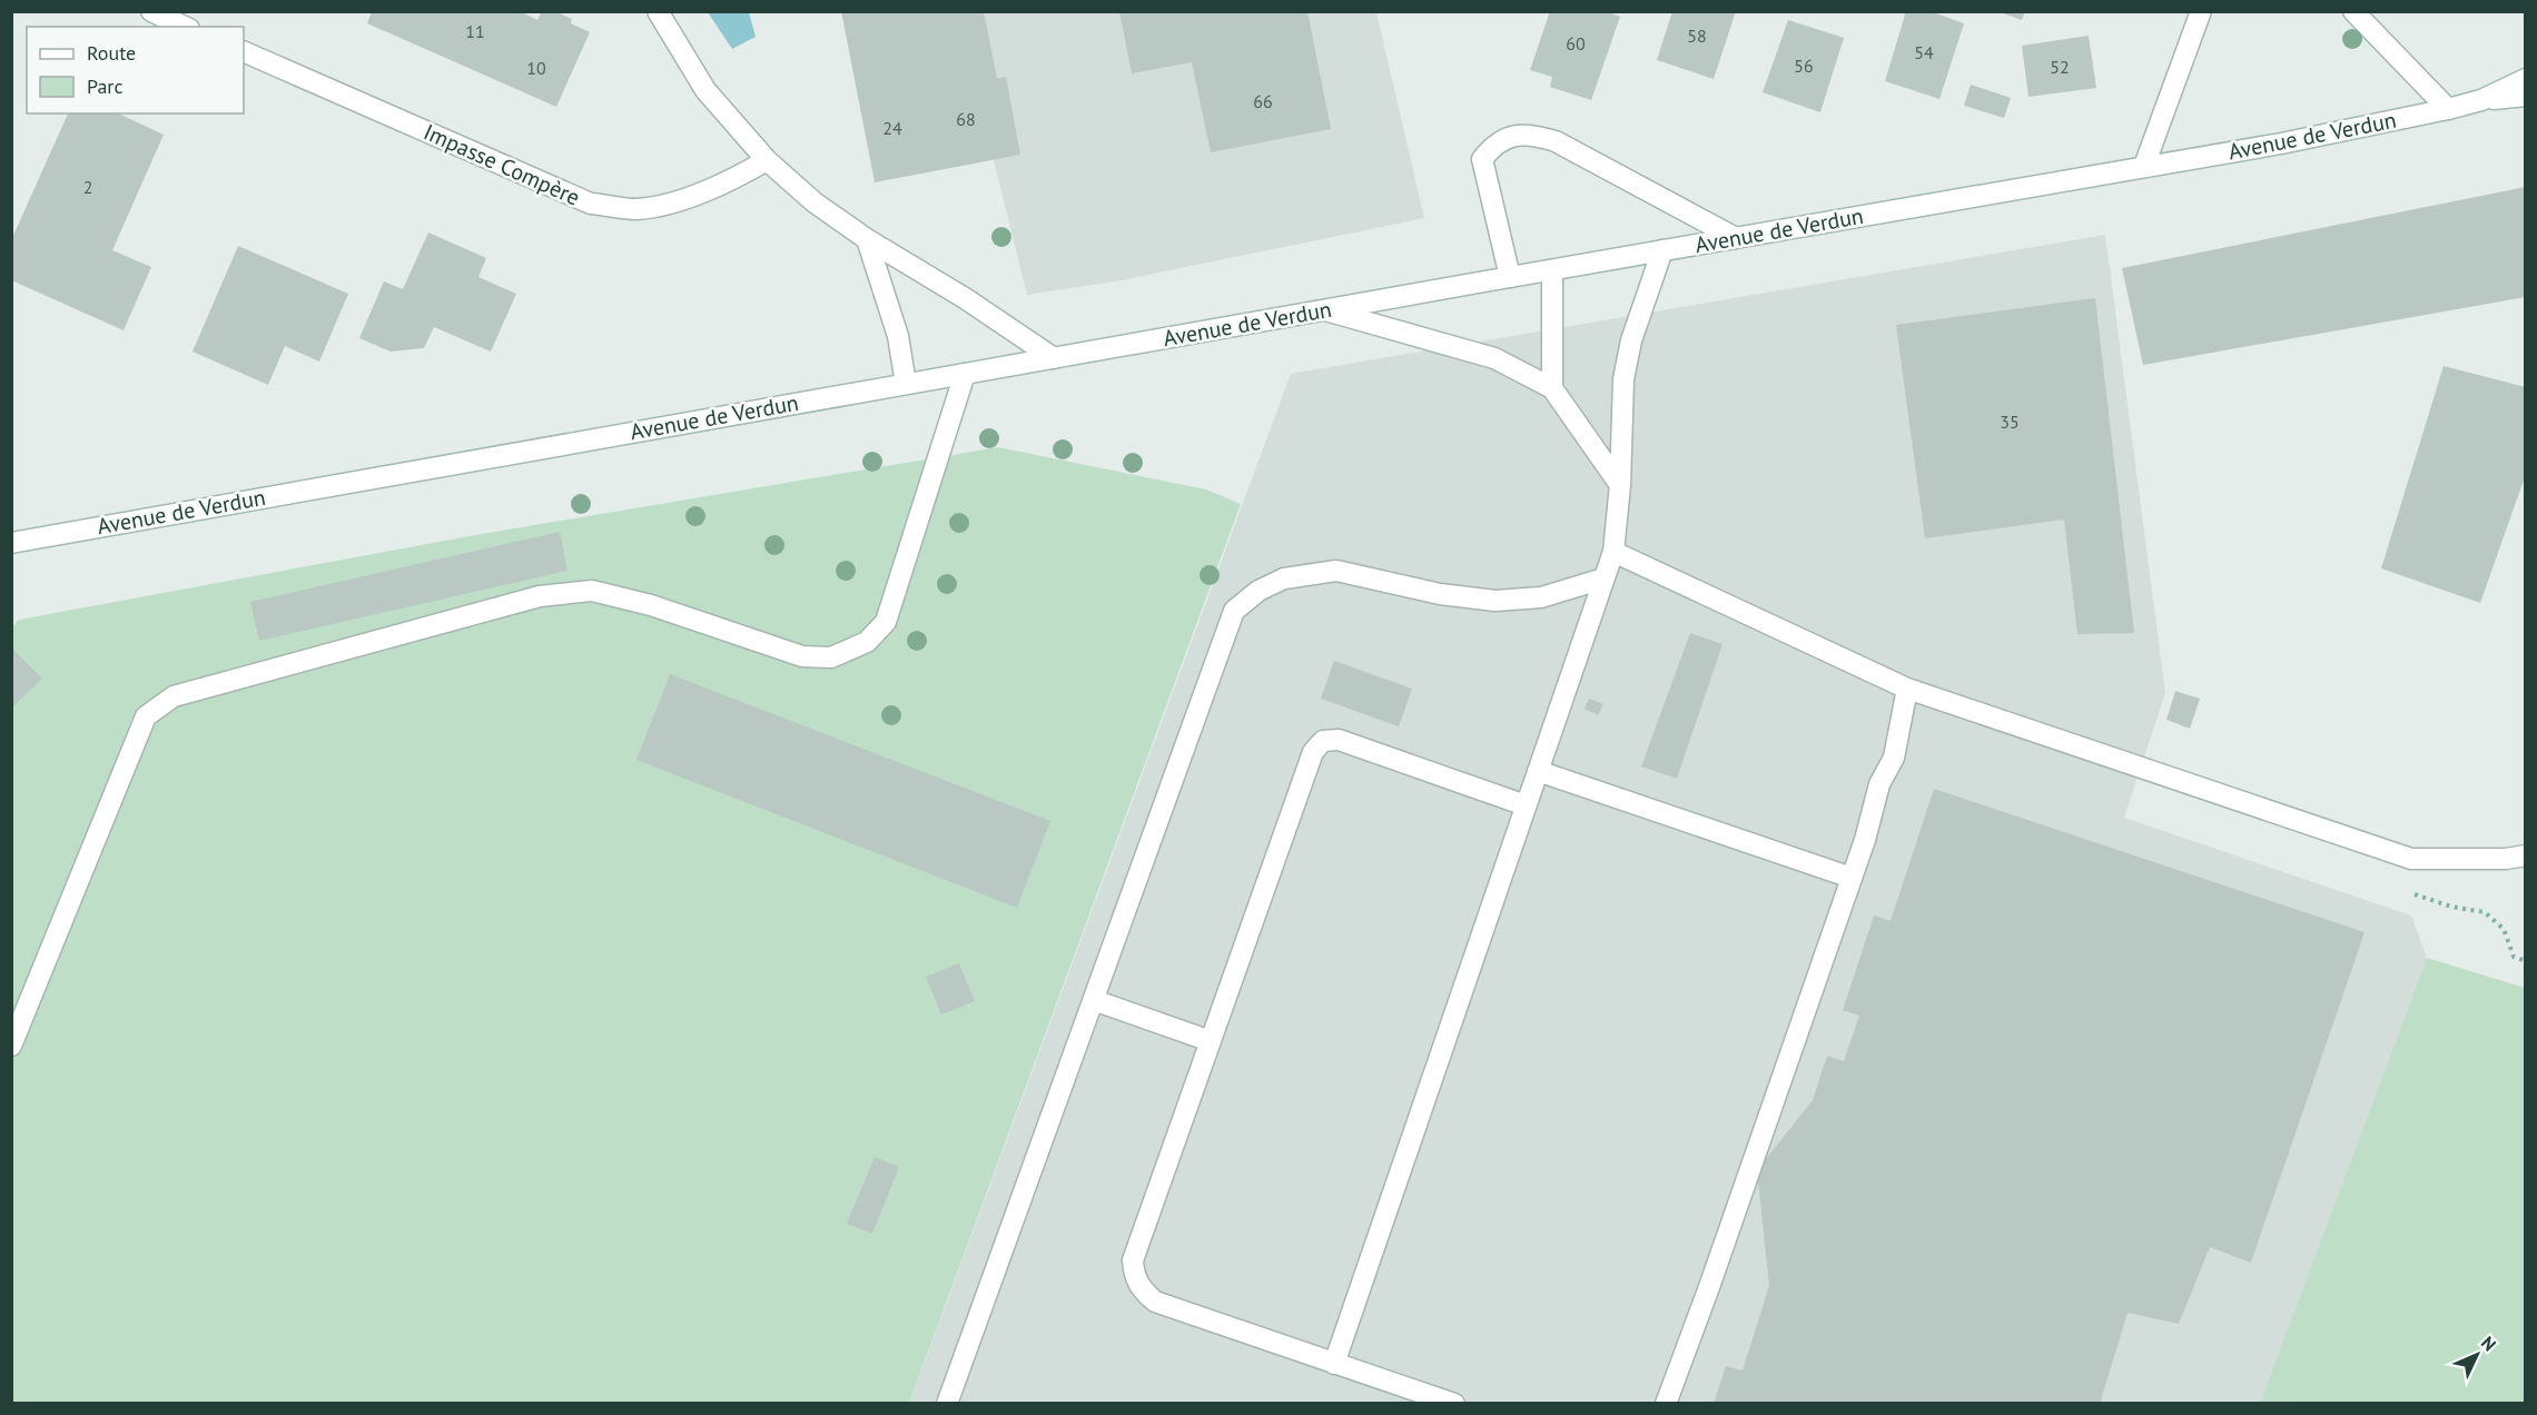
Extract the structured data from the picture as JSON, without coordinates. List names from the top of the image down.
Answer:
{
  "streets": {
    "street": ["Avenue de Verdun", "Impasse Compère"]
  },
  "house_numbers": [
    "11",
    "58",
    "60",
    "54",
    "56",
    "52",
    "10",
    "66",
    "68",
    "24",
    "2",
    "35"
  ],
  "legend": ["Route", "Parc"],
  "north": "top right"
}
